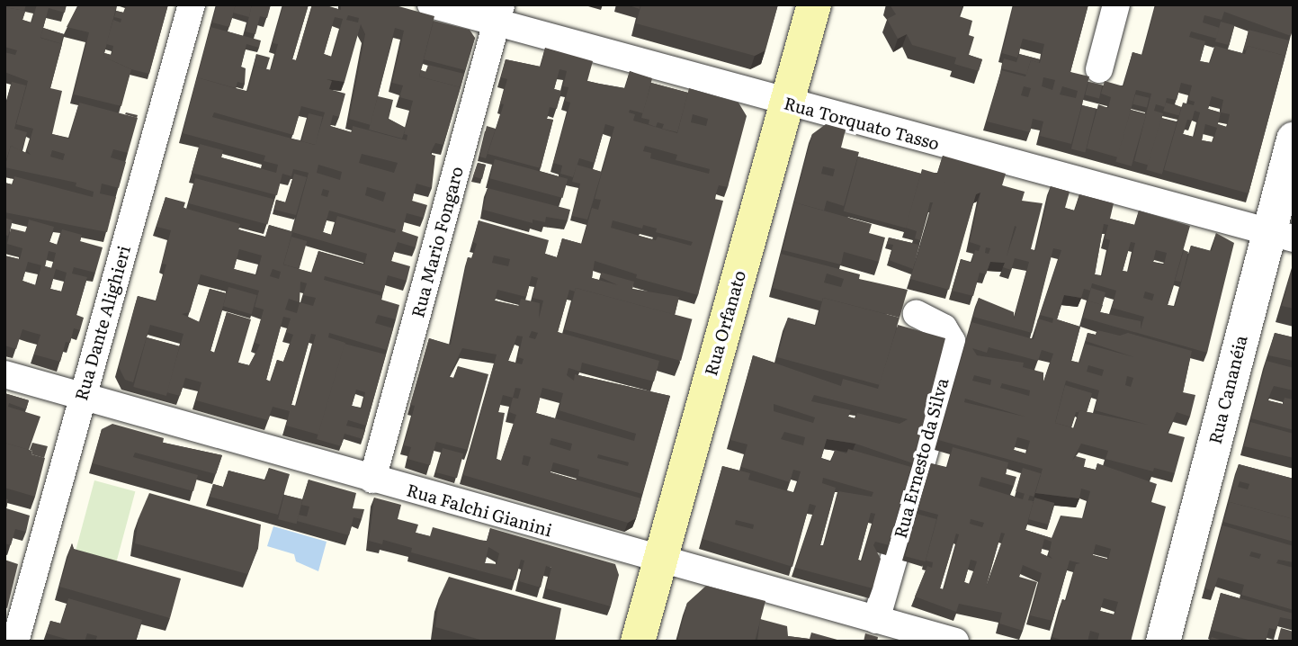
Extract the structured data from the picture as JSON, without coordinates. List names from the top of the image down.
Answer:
{
  "streets": {
    "main road": ["Rua Orfanato"],
    "street": [
      "Rua Torquato Tasso",
      "Rua Mario Fongaro",
      "Rua Dante Alighieri",
      "Rua Cananéia",
      "Rua Ernesto da Silva",
      "Rua Falchi Gianini"
    ]
  },
  "crossings": [
    ["Rua Torquato Tasso", "Rua Mario Fongaro"],
    ["Rua Torquato Tasso", "Rua Orfanato"],
    ["Rua Torquato Tasso", "Rua Cananéia"],
    ["Rua Mario Fongaro", "Rua Falchi Gianini"],
    ["Rua Dante Alighieri", "Rua Falchi Gianini"],
    ["Rua Orfanato", "Rua Falchi Gianini"],
    ["Rua Ernesto da Silva", "Rua Falchi Gianini"]
  ]
}
